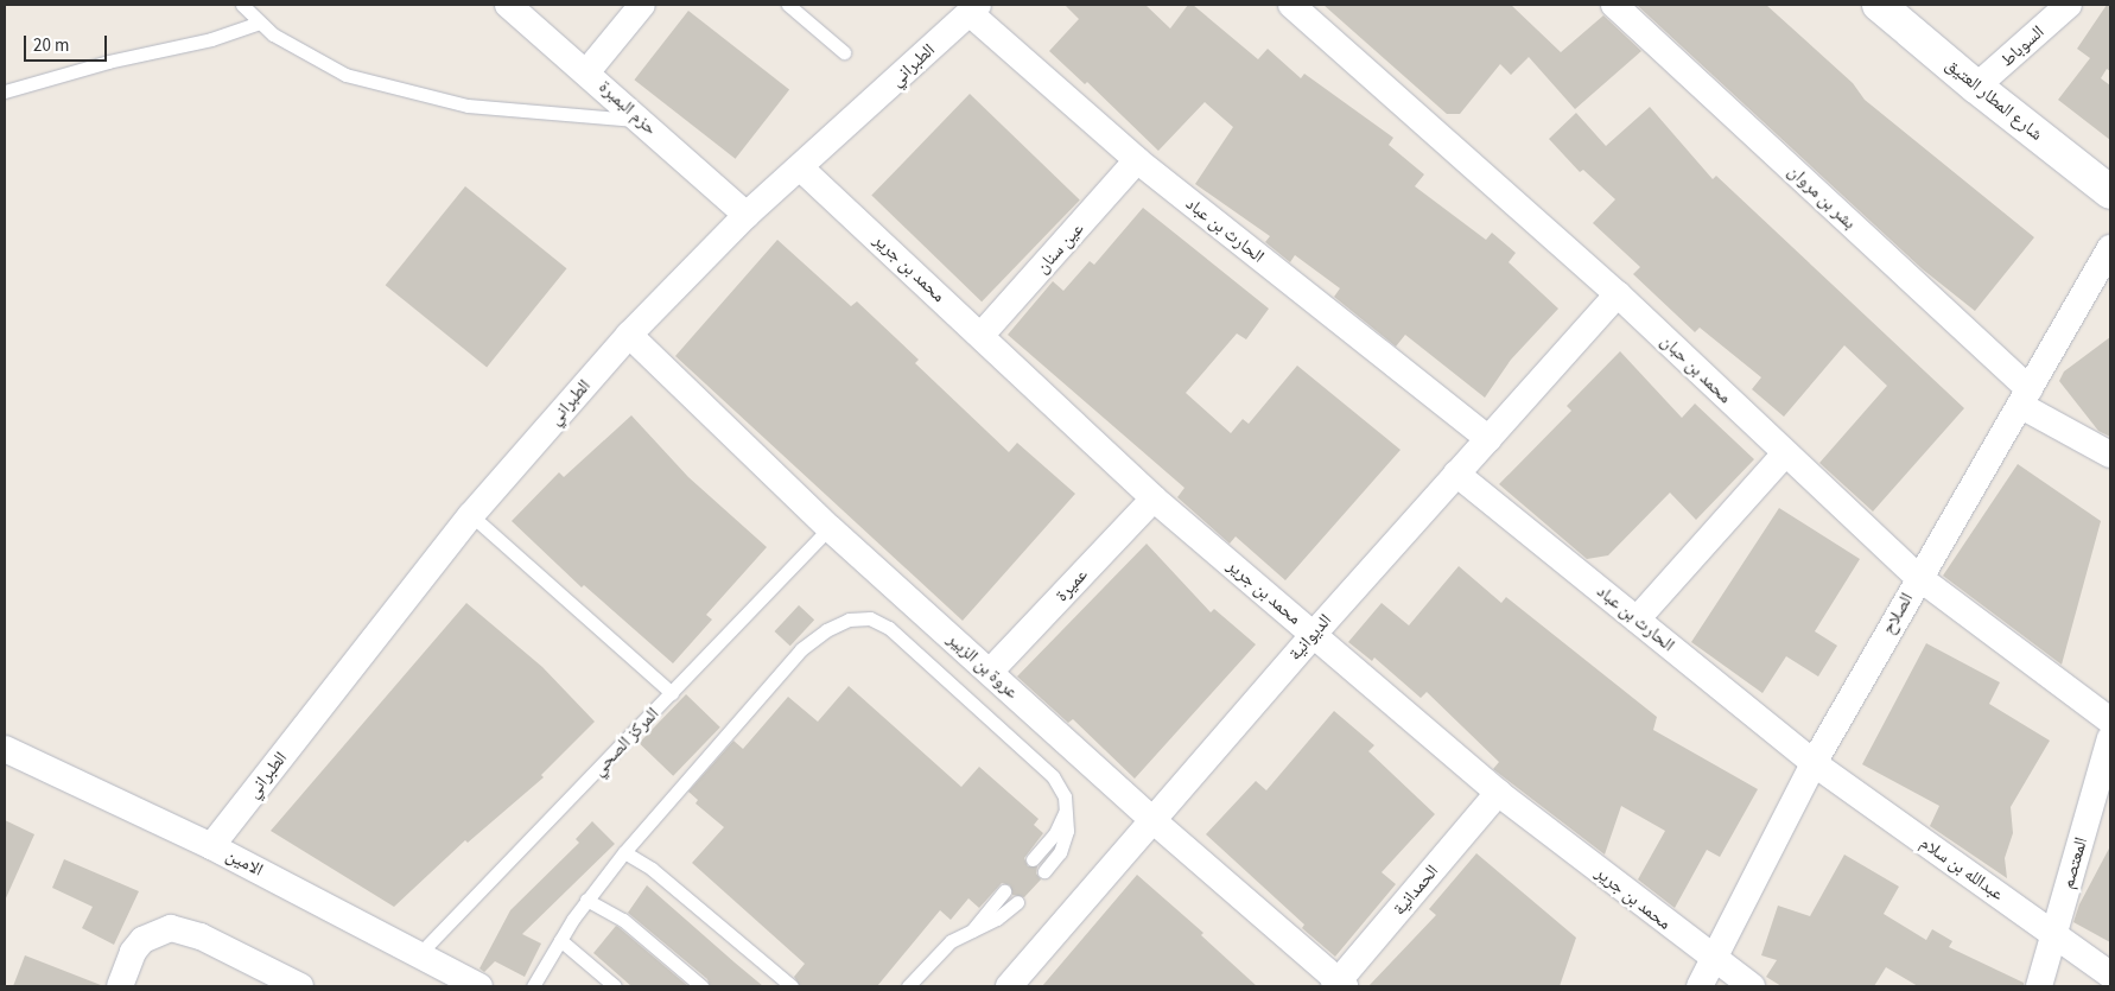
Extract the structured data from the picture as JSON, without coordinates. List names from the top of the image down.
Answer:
{
  "streets": {
    "street": [
      "السوباط",
      "الطبراني",
      "شارع المطار العتيق",
      "حزم البمبرة",
      "بشر بن مروان",
      "الحارث بن عباد",
      "عين سنان",
      "محمد بن جرير",
      "محمد بن حبان",
      "عميرة",
      "الصلاح",
      "الديوانية",
      "عروة بن الزبير",
      "الامين",
      "المعتصم",
      "عبدالله بن سلام",
      "الحمدانية"
    ],
    "lane": ["المركز الصحي"]
  },
  "crossings": [
    ["السوباط", "شارع المطار العتيق"],
    ["الطبراني", "حزم البمبرة"],
    ["الطبراني", "الحارث بن عباد"],
    ["الطبراني", "محمد بن جرير"],
    ["الطبراني", "عروة بن الزبير"],
    ["الطبراني", "الامين"],
    ["بشر بن مروان", "الصلاح"],
    ["الحارث بن عباد", "عين سنان"],
    ["الحارث بن عباد", "الصلاح"],
    ["الحارث بن عباد", "الديوانية"],
    ["الحارث بن عباد", "عبدالله بن سلام"],
    ["عين سنان", "محمد بن جرير"],
    ["محمد بن جرير", "عميرة"],
    ["محمد بن جرير", "الصلاح"],
    ["محمد بن جرير", "الديوانية"],
    ["محمد بن جرير", "الحمدانية"],
    ["محمد بن حبان", "الصلاح"],
    ["محمد بن حبان", "الديوانية"],
    ["محمد بن حبان", "المعتصم"],
    ["عميرة", "عروة بن الزبير"],
    ["الصلاح", "عبدالله بن سلام"],
    ["الديوانية", "عروة بن الزبير"],
    ["عروة بن الزبير", "المركز الصحي"],
    ["عروة بن الزبير", "الحمدانية"],
    ["المركز الصحي", "الامين"],
    ["المعتصم", "عبدالله بن سلام"]
  ],
  "scale_bar": "20 m"
}
